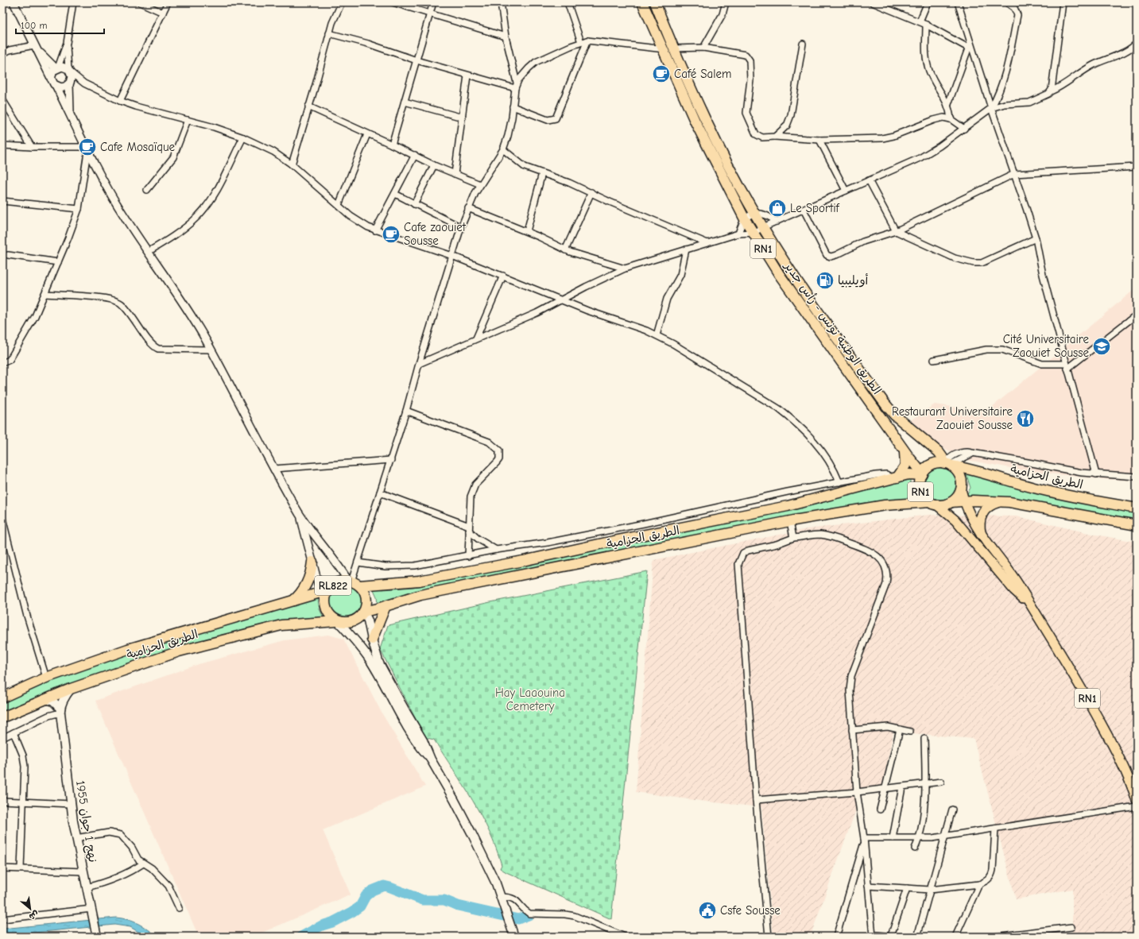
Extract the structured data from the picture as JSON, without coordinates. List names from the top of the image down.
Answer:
{
  "streets": {
    "highway": [
      "RN1",
      "الطريق الوطنية تونس - رأس جدير",
      "الطريق الحزامية",
      "RL822"
    ],
    "main road": ["نهج 1 جوان 1955"]
  },
  "crossings": [
    ["RN1", "الطريق الوطنية تونس - رأس جدير"],
    ["RN1", "الطريق الحزامية"],
    ["الطريق الوطنية تونس - رأس جدير", "الطريق الحزامية"],
    ["الطريق الحزامية", "RL822"]
  ],
  "parks": ["Hay Laaouina Cemetery"],
  "places": {
    "cafe": ["Café Salem", "Cafe Mosaïque", "Cafe zaouiet Sousse"],
    "shop": ["Le Sportif"],
    "fuel station": ["أويليبيا"],
    "school or university": ["Cité Universitaire Zaouiet Sousse"],
    "restaurant": ["Restaurant Universitaire Zaouiet Sousse"],
    "public building": ["Csfe Sousse"]
  },
  "scale_bar": "100 m",
  "north": "bottom right"
}
